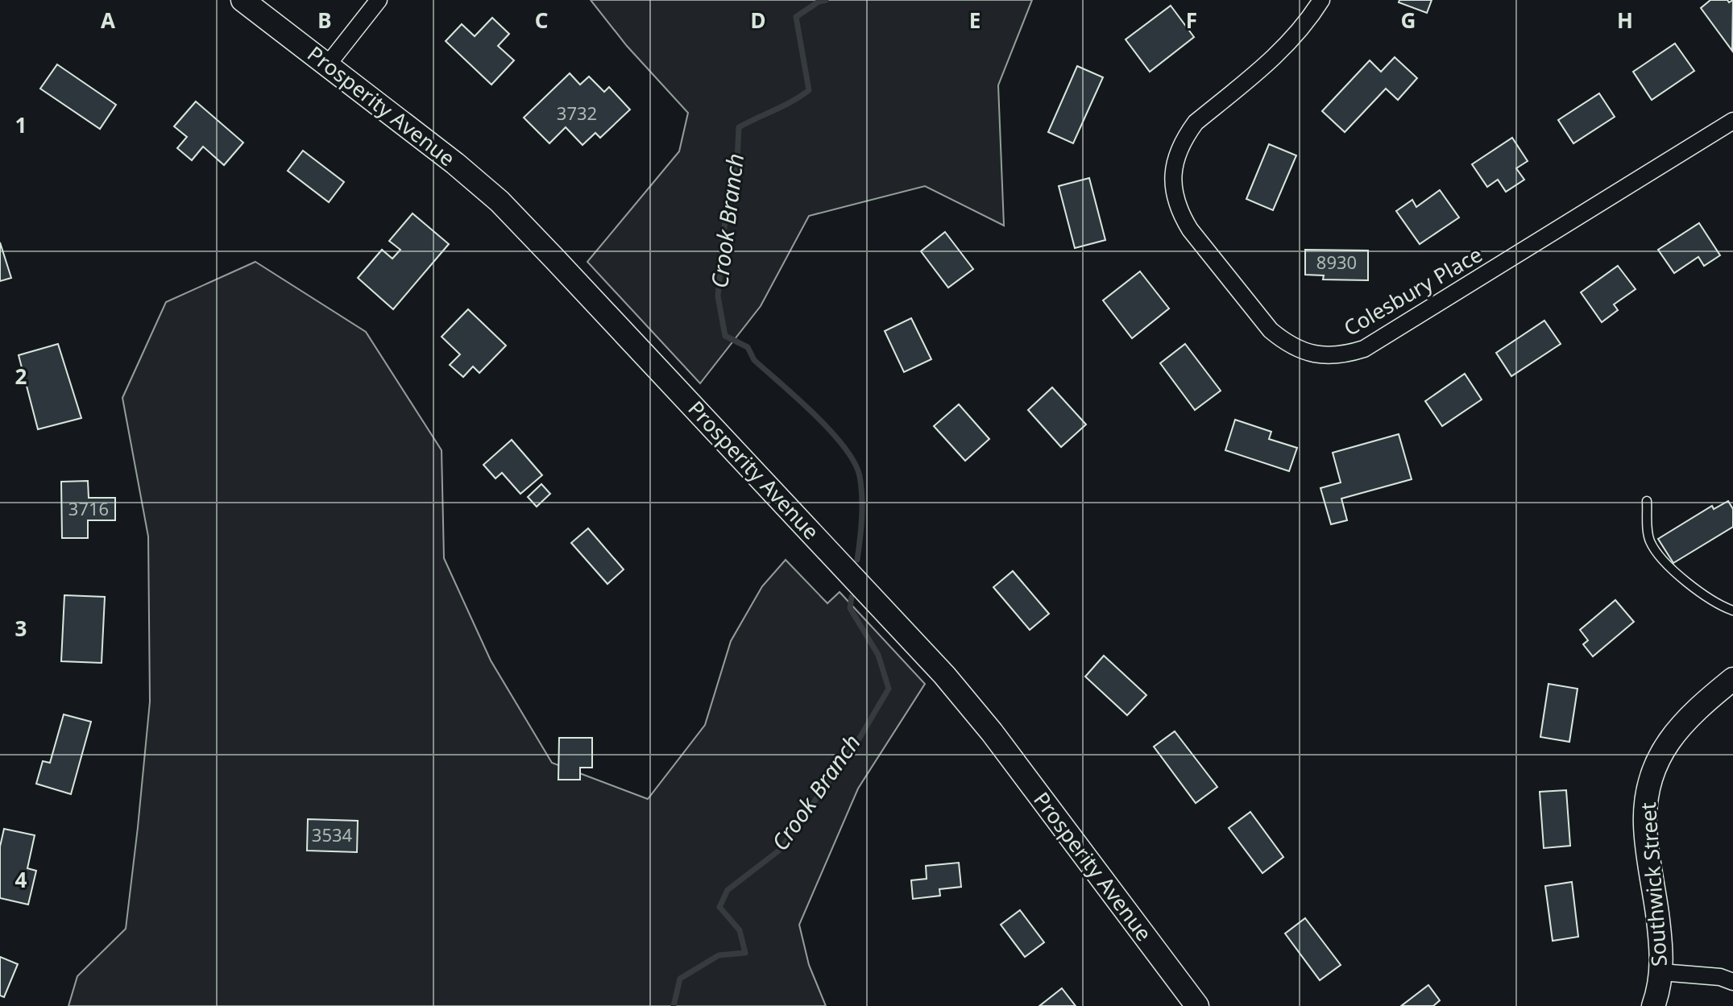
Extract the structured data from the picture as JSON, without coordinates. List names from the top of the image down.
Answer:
{
  "streets": {
    "main road": ["Prosperity Avenue", "Southwick Street"],
    "street": ["Colesbury Place"]
  },
  "water": ["Crook Branch"],
  "house_numbers": [
    "3732",
    "8930",
    "3716",
    "3534"
  ],
  "grid": {
    "columns": [
      "A",
      "B",
      "C",
      "D",
      "E",
      "F",
      "G",
      "H"
    ],
    "rows": [
      "1",
      "2",
      "3",
      "4"
    ]
  }
}
